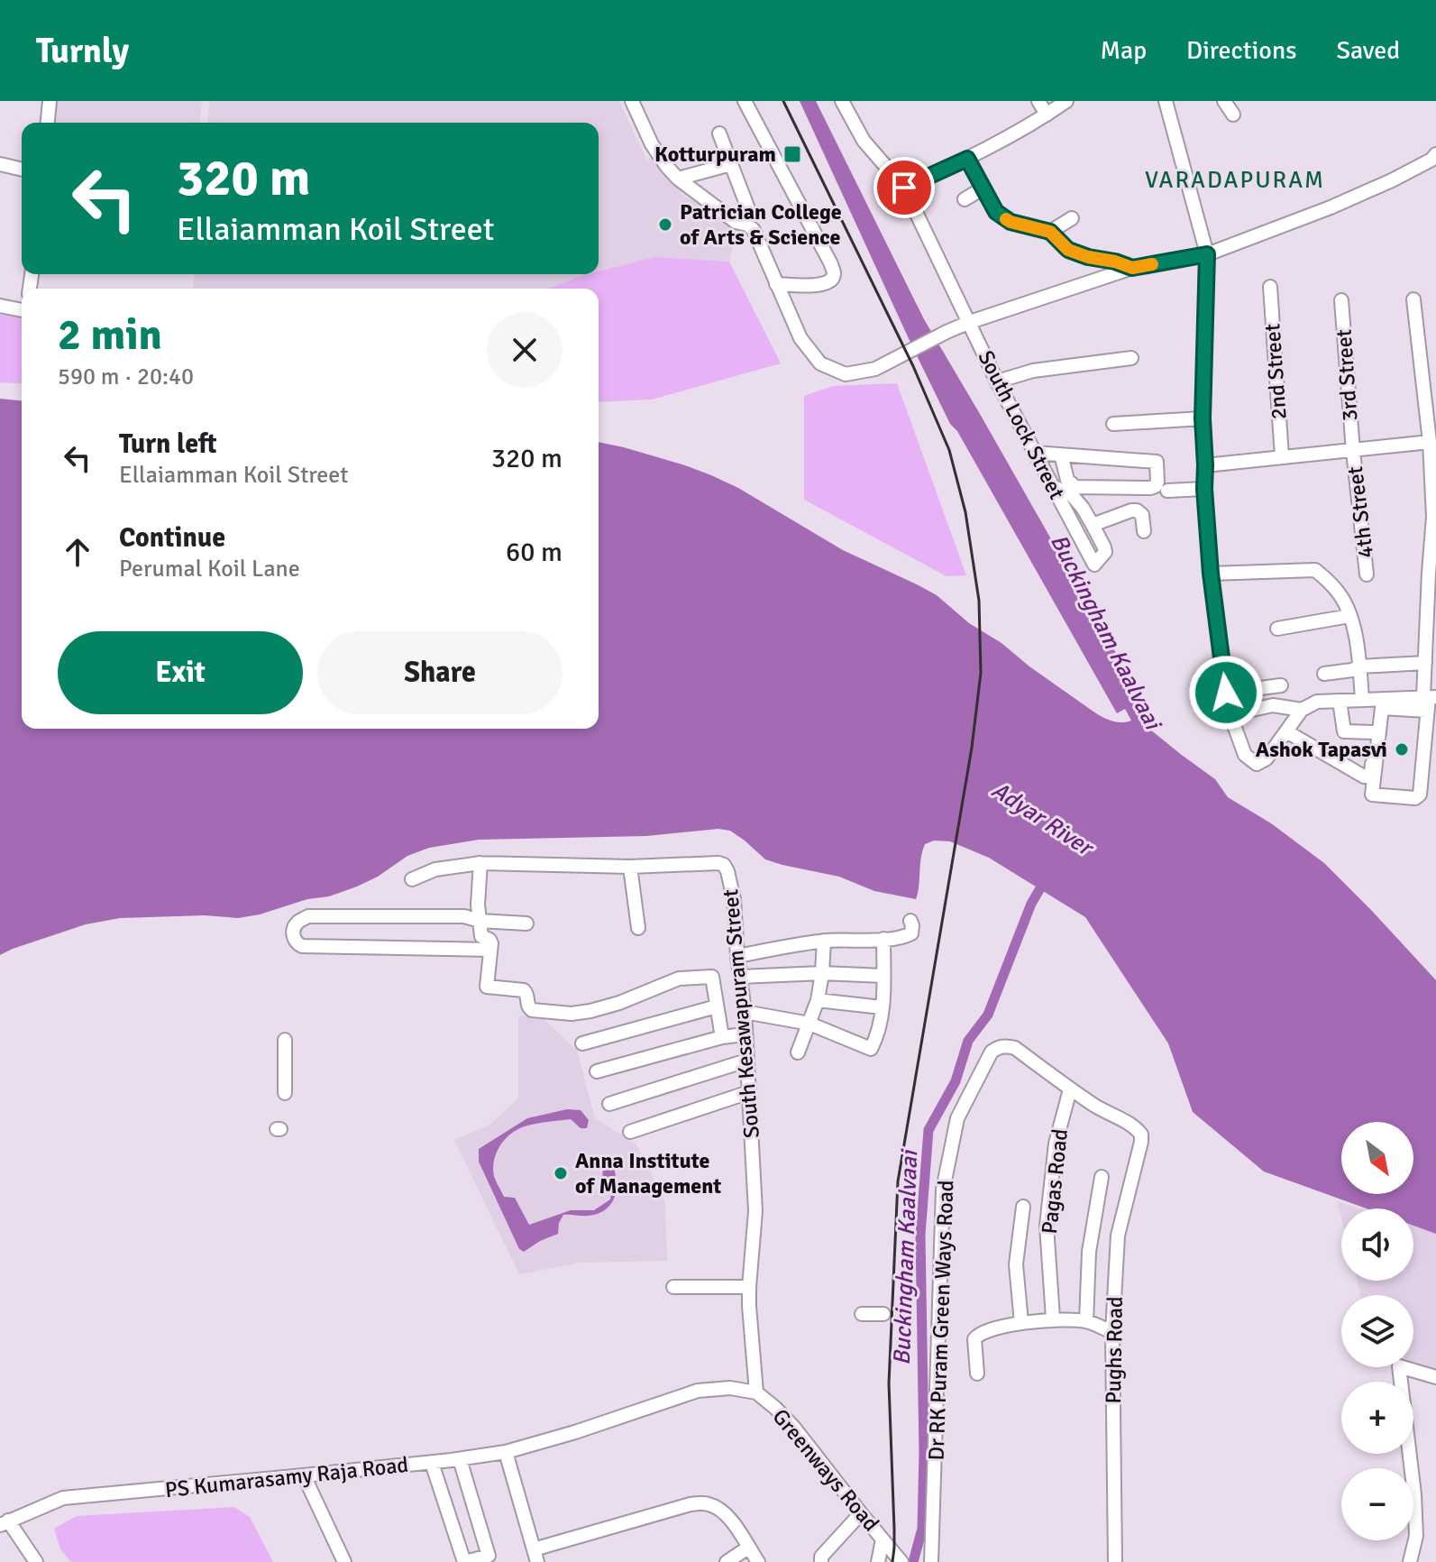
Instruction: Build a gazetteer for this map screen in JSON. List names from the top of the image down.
{
  "streets": {
    "street": [
      "2nd Street",
      "3rd Street",
      "South Lock Street",
      "4th Street",
      "South Kesawapuram Street",
      "Pagas Road",
      "Dr RK Puram Green Ways Road",
      "Pughs Road",
      "Greenways Road",
      "PS Kumarasamy Raja Road"
    ]
  },
  "crossings": [
    ["3rd Street", "4th Street"],
    ["South Kesawapuram Street", "Greenways Road"],
    ["Pagas Road", "Dr RK Puram Green Ways Road"],
    ["Pagas Road", "Pughs Road"],
    ["Dr RK Puram Green Ways Road", "Pughs Road"],
    ["Greenways Road", "PS Kumarasamy Raja Road"]
  ],
  "districts": ["VARADAPURAM"],
  "water": ["Buckingham Kaalvaai", "Adyar River"],
  "places": {
    "transit": ["Kotturpuram"],
    "other": ["Patrician College of Arts & Science", "Ashok Tapasvi", "Anna Institute of Management"]
  },
  "north": "bottom right",
  "page": {
    "header": "Turnly",
    "nav": ["Map", "Directions", "Saved"],
    "turn": ["320 m", "Ellaiamman Koil Street"],
    "heading": ["2 min", "590 m · 20:40"],
    "list": [
      {
        "name": "Turn left",
        "note": "Ellaiamman Koil Street",
        "value": "320 m"
      },
      {
        "name": "Continue",
        "note": "Perumal Koil Lane",
        "value": "60 m"
      }
    ],
    "buttons": ["Exit", "Share"],
    "map_buttons": ["+", "−"]
  }
}
